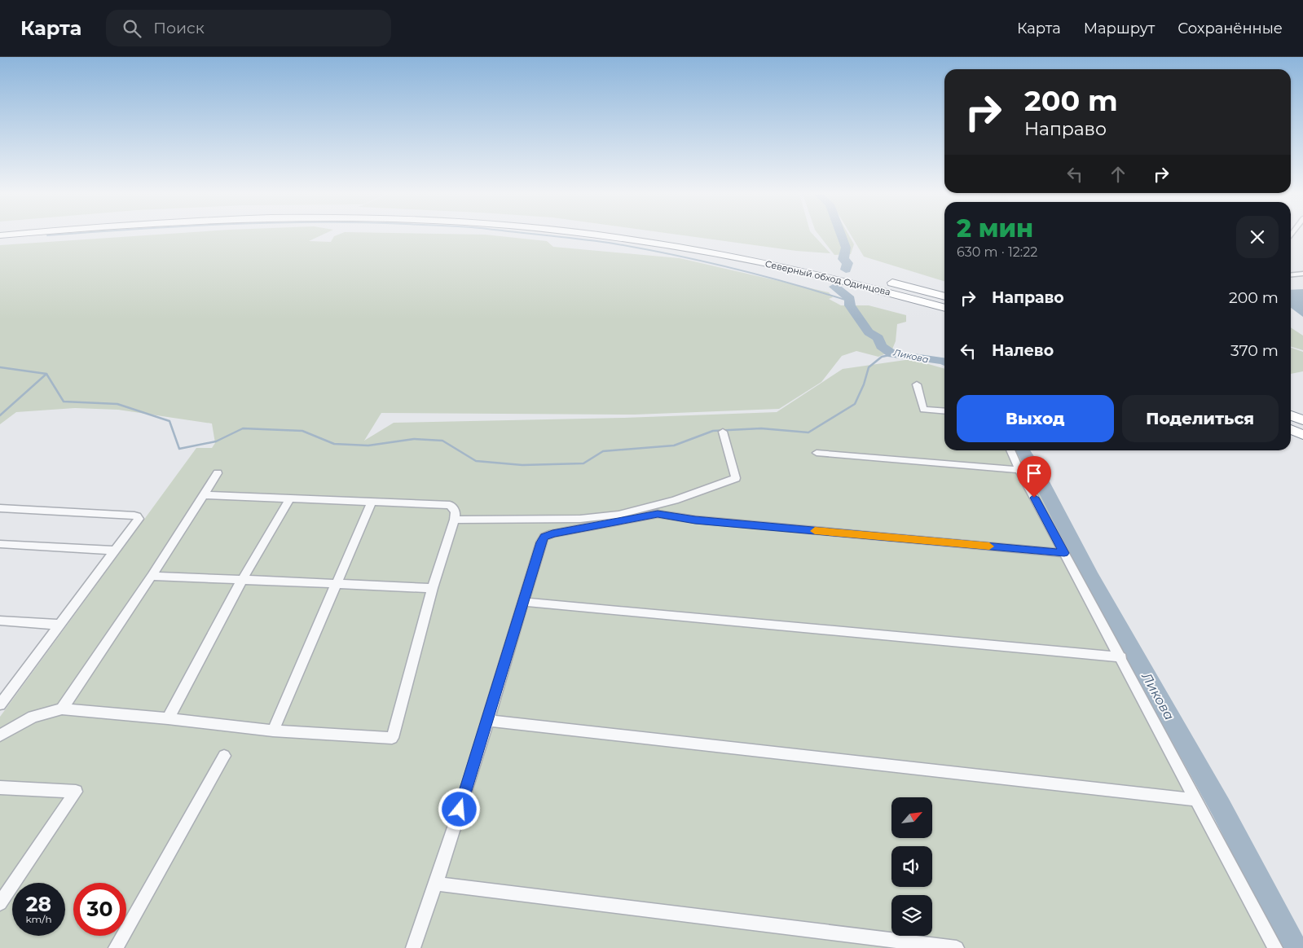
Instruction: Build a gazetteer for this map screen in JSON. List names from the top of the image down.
{
  "streets": {
    "highway": ["Северный обход Одинцова"]
  },
  "water": ["Ликова"],
  "north": "top right",
  "page": {
    "header": "Карта",
    "search": "Поиск",
    "nav": ["Карта", "Маршрут", "Сохранённые"],
    "turn": ["200 m", "Направо"],
    "heading": ["2 мин", "630 m · 12:22"],
    "list": [
      {
        "name": "Направо",
        "value": "200 m"
      },
      {
        "name": "Налево",
        "value": "370 m"
      }
    ],
    "buttons": ["Выход", "Поделиться"],
    "speed": "28 km/h",
    "limit": "30"
  }
}
